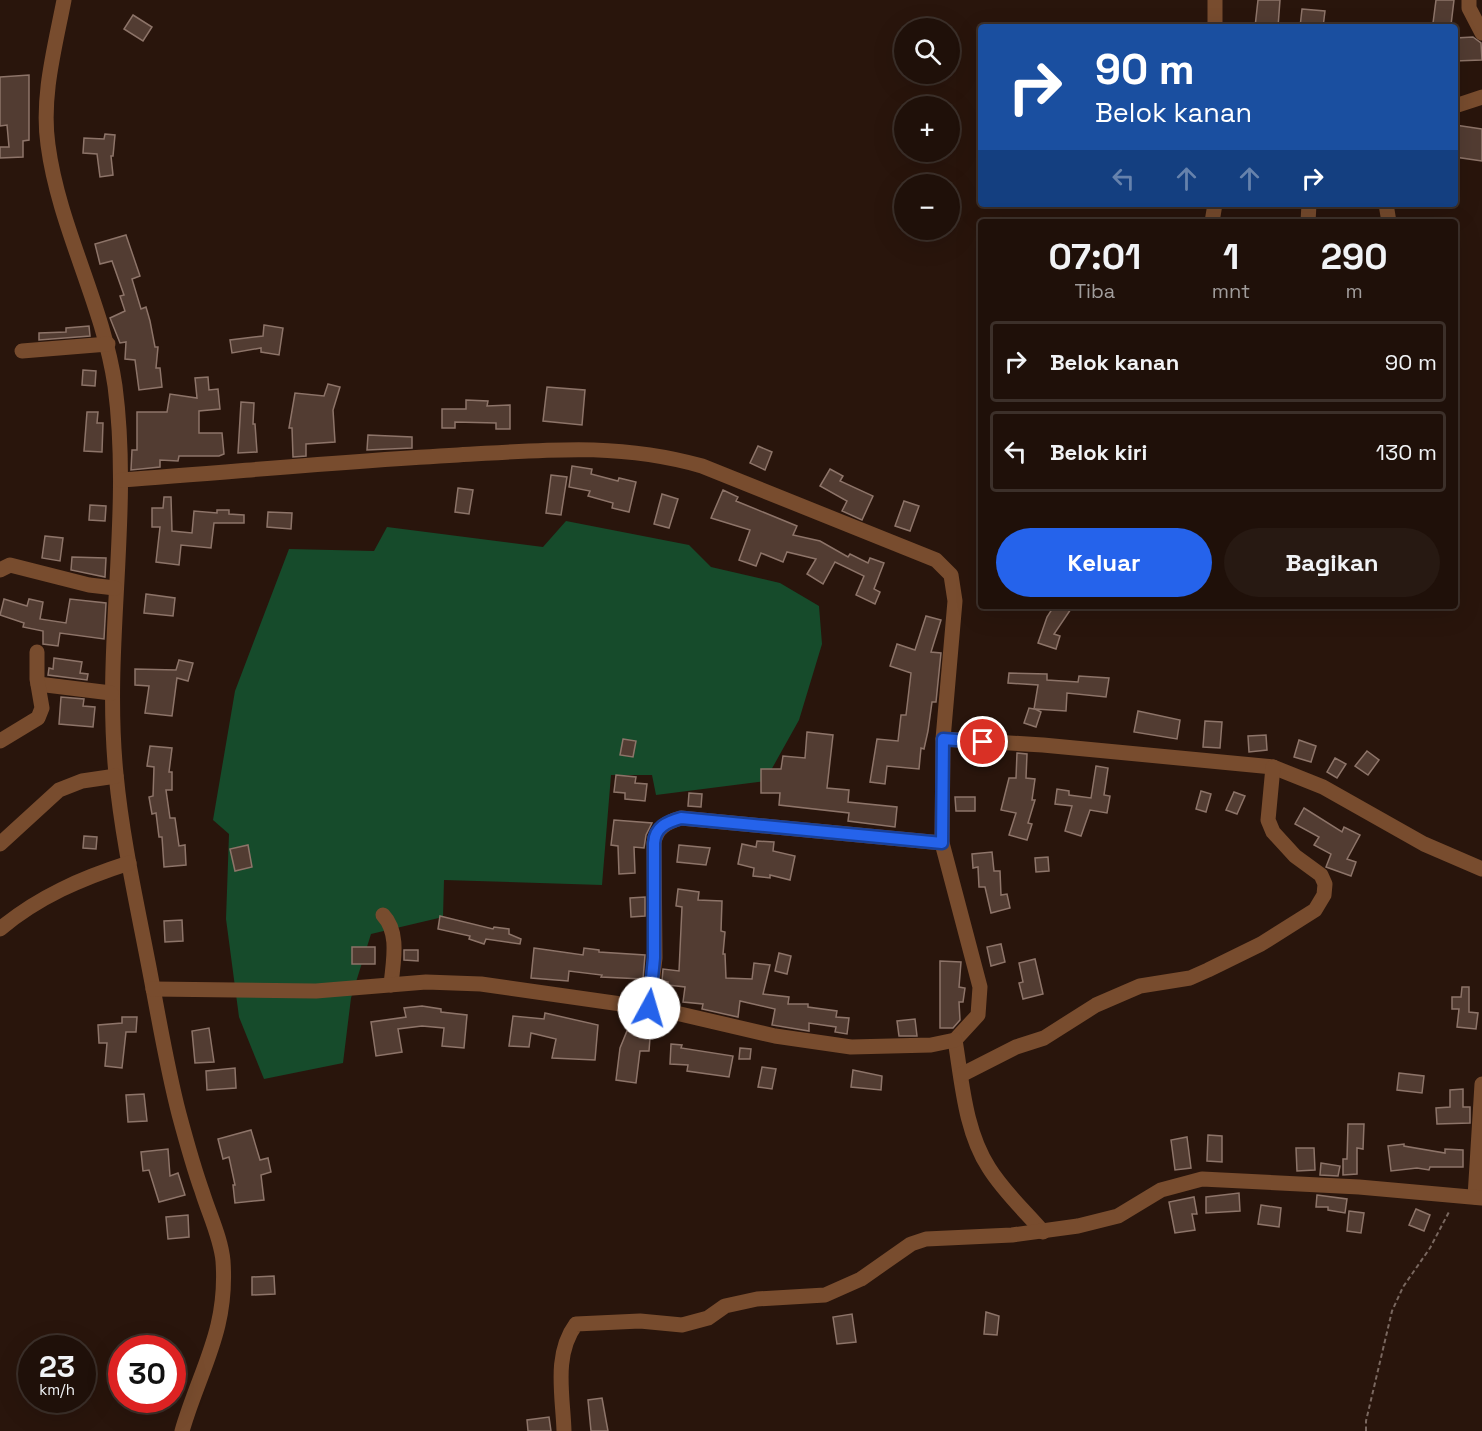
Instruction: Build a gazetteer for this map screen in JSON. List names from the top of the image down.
{
  "page": {
    "map_buttons": ["+", "−"],
    "turn": ["90 m", "Belok kanan"],
    "eta": [
      "07:01",
      "Tiba",
      "1",
      "mnt",
      "290",
      "m"
    ],
    "list": [
      {
        "name": "Belok kanan",
        "value": "90 m"
      },
      {
        "name": "Belok kiri",
        "value": "130 m"
      }
    ],
    "buttons": ["Keluar", "Bagikan"],
    "speed": "23 km/h",
    "limit": "30"
  }
}
